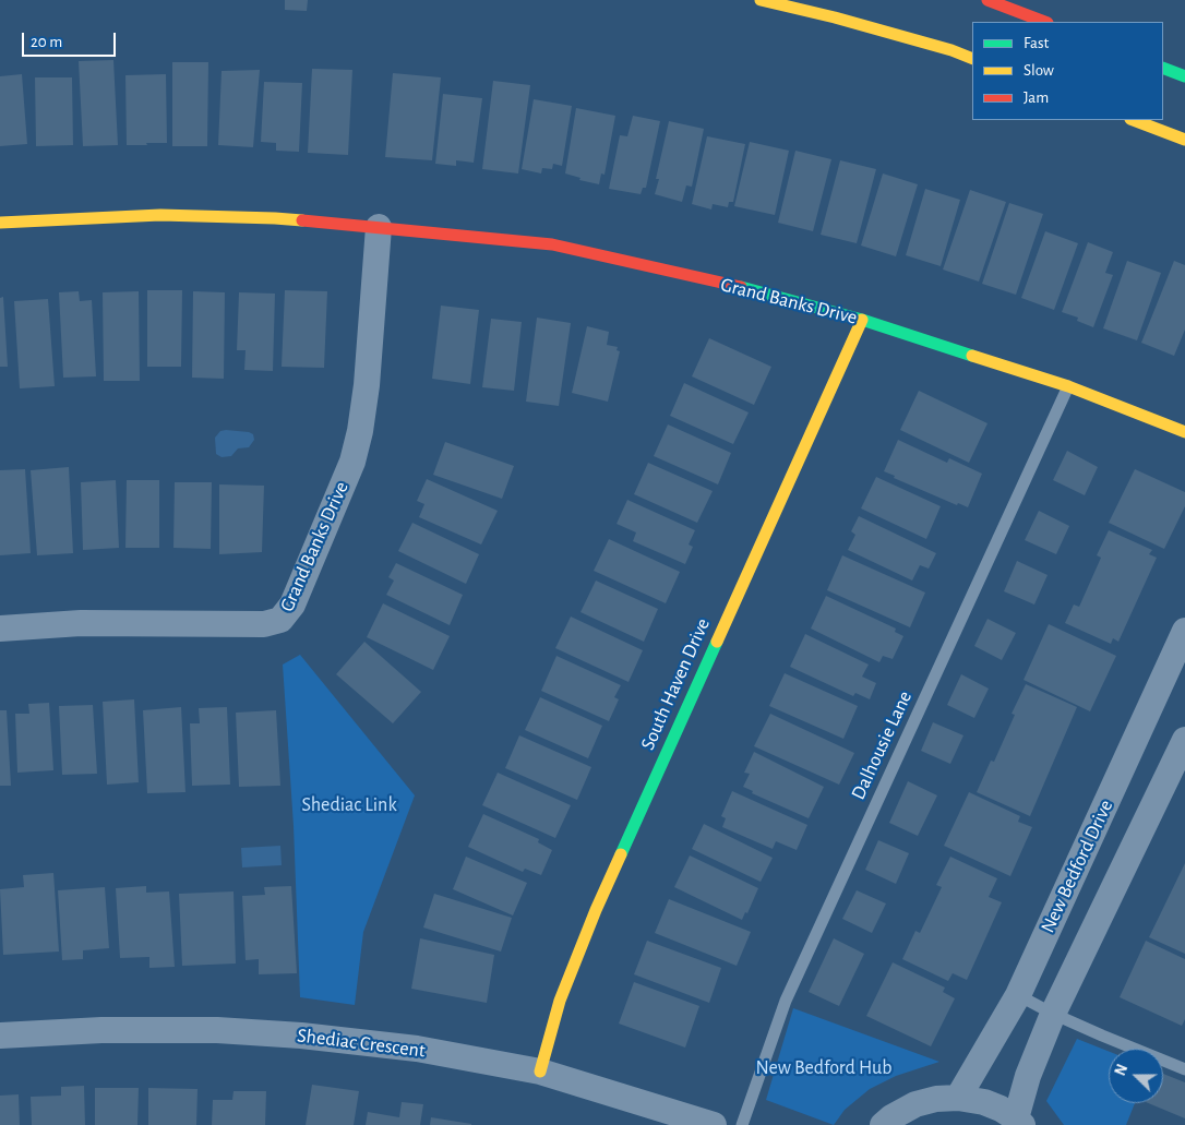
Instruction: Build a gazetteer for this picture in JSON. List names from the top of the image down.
{
  "streets": {
    "street": [
      "Grand Banks Drive",
      "South Haven Drive",
      "New Bedford Drive",
      "Shediac Crescent"
    ],
    "lane": ["Dalhousie Lane"]
  },
  "crossings": [
    ["Grand Banks Drive", "South Haven Drive"],
    ["Grand Banks Drive", "Dalhousie Lane"],
    ["South Haven Drive", "Shediac Crescent"]
  ],
  "parks": ["Shediac Link", "New Bedford Hub"],
  "legend": ["Fast", "Slow", "Jam"],
  "scale_bar": "20 m",
  "north": "left"
}
